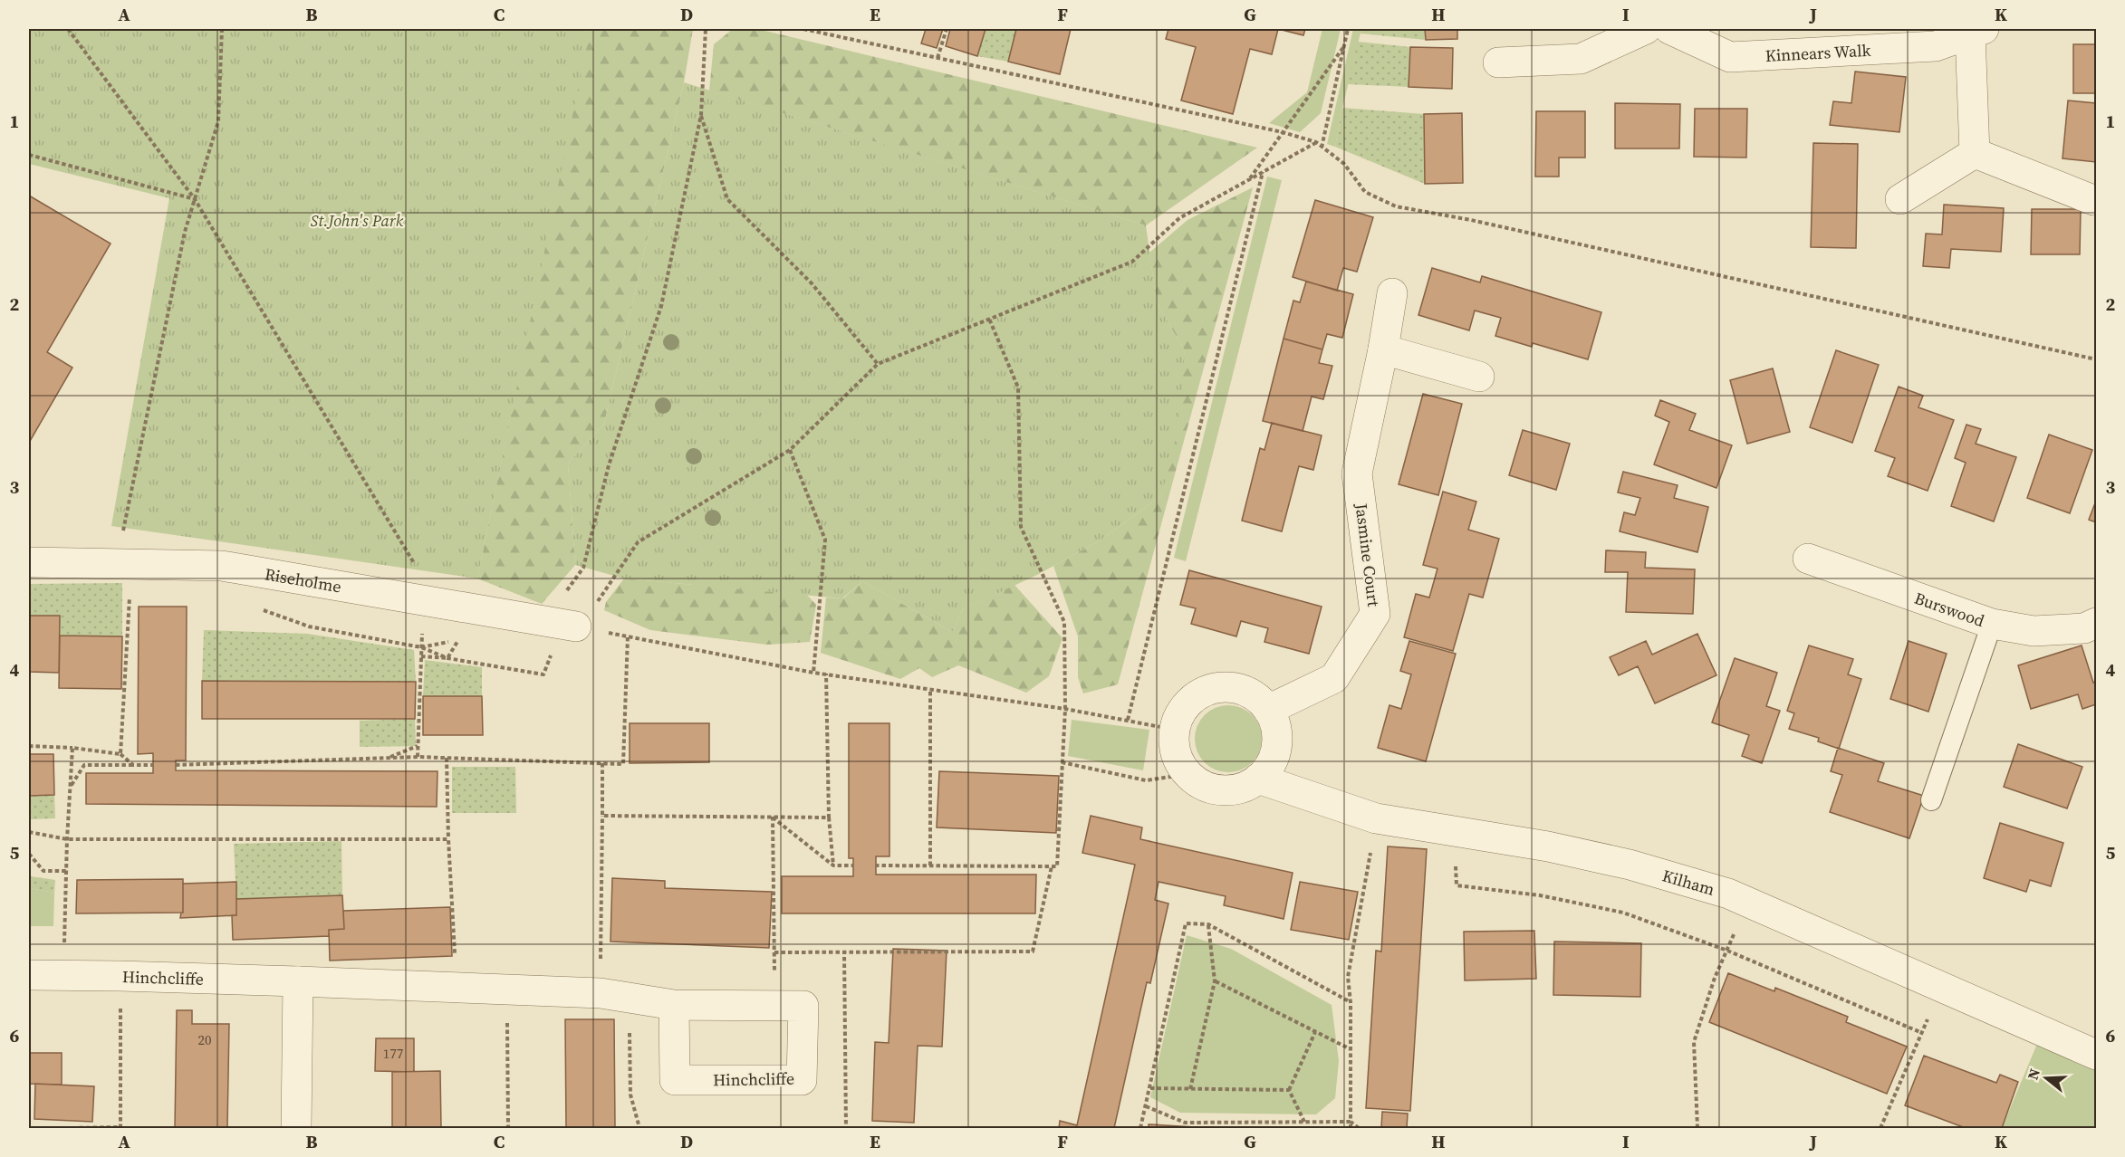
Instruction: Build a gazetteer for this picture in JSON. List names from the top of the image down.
{
  "streets": {
    "street": [
      "Kinnears Walk",
      "Jasmine Court",
      "Riseholme",
      "Burswood",
      "Kilham",
      "Hinchcliffe"
    ]
  },
  "crossings": [
    ["Jasmine Court", "Kilham"]
  ],
  "parks": ["St.John's Park"],
  "house_numbers": ["20", "177"],
  "north": "left",
  "grid": {
    "columns": [
      "A",
      "B",
      "C",
      "D",
      "E",
      "F",
      "G",
      "H",
      "I",
      "J",
      "K"
    ],
    "rows": [
      "1",
      "2",
      "3",
      "4",
      "5",
      "6"
    ]
  }
}
